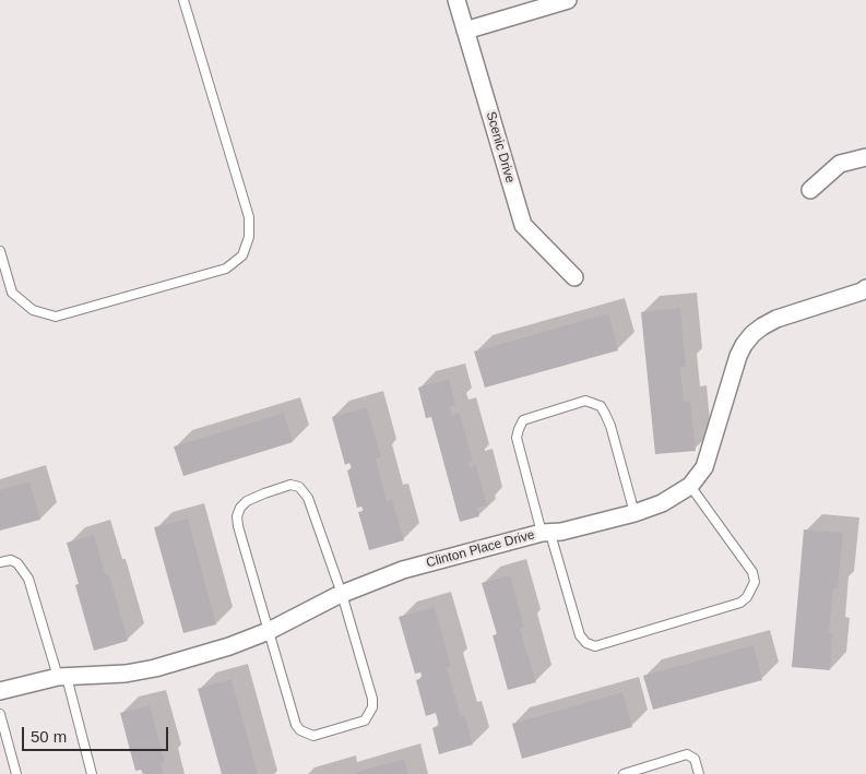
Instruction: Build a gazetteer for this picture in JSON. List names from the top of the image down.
{
  "streets": {
    "street": ["Scenic Drive", "Clinton Place Drive"]
  },
  "scale_bar": "50 m"
}
